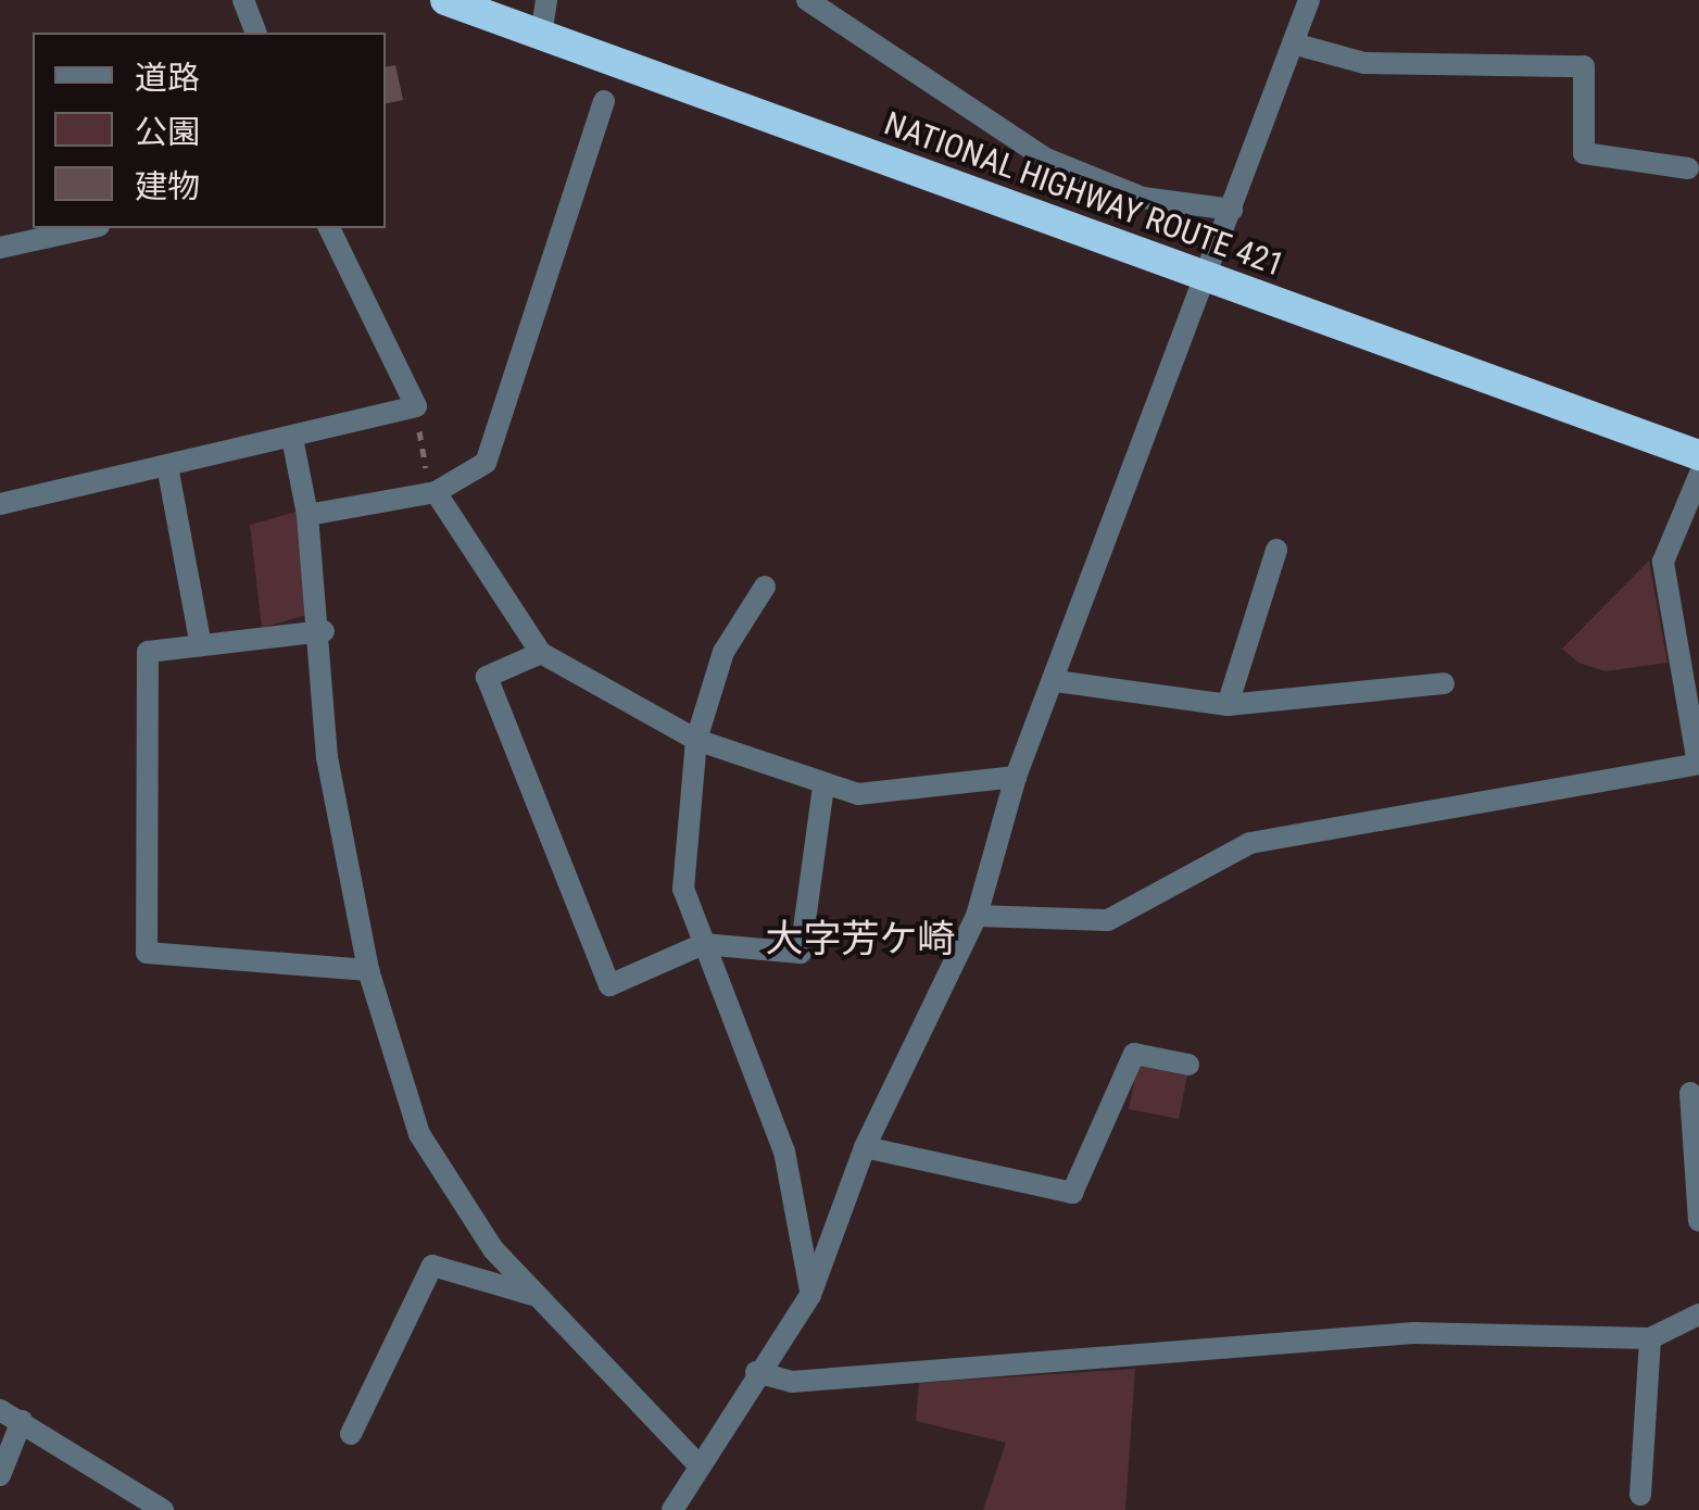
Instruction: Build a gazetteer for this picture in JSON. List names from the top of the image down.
{
  "streets": {
    "highway": ["NATIONAL HIGHWAY ROUTE 421"]
  },
  "districts": ["大字芳ケ崎"],
  "legend": ["道路", "公園", "建物"]
}
